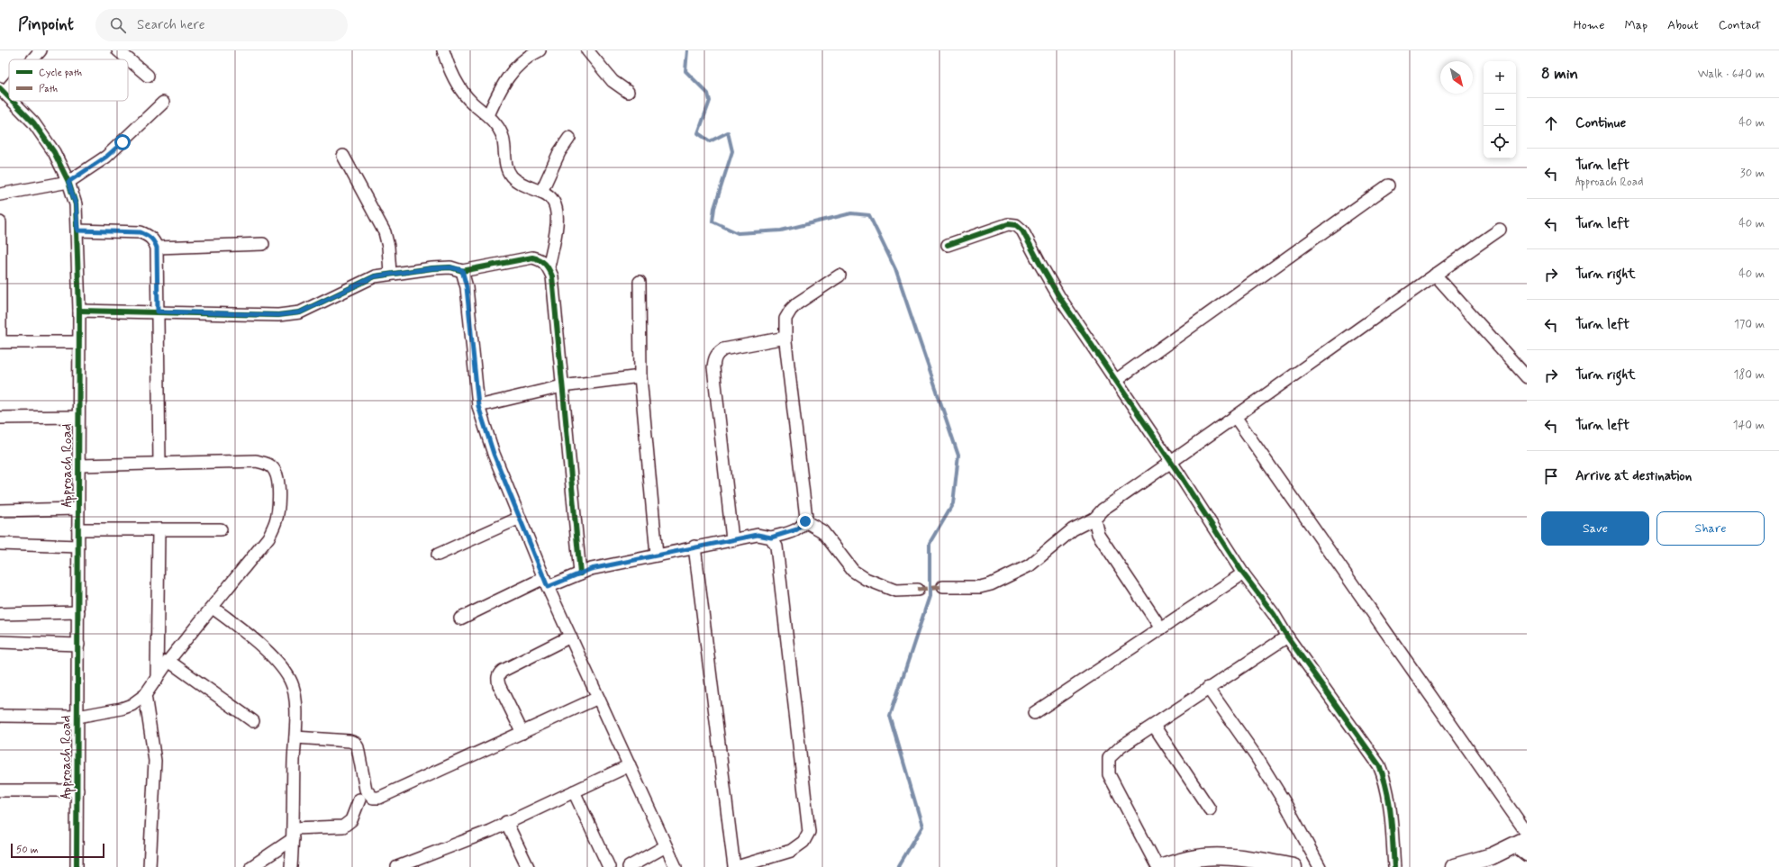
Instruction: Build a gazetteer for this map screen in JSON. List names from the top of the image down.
{
  "streets": {
    "street": ["Approach Road"]
  },
  "legend": ["Cycle path", "Path"],
  "scale_bar": "50 m",
  "north": "bottom right",
  "page": {
    "header": "Pinpoint",
    "search": "Search here",
    "nav": [
      "Home",
      "Map",
      "About",
      "Contact"
    ],
    "heading": ["8 min", "Walk · 640 m"],
    "map_buttons": ["+", "−"],
    "list": [
      ["Continue", "40 m"],
      ["Turn left", "Approach Road", "30 m"],
      ["Turn left", "40 m"],
      ["Turn right", "40 m"],
      ["Turn left", "170 m"],
      ["Turn right", "180 m"],
      ["Turn left", "140 m"],
      "Arrive at destination"
    ],
    "buttons": ["Save", "Share"],
    "scale": "50 m"
  }
}
